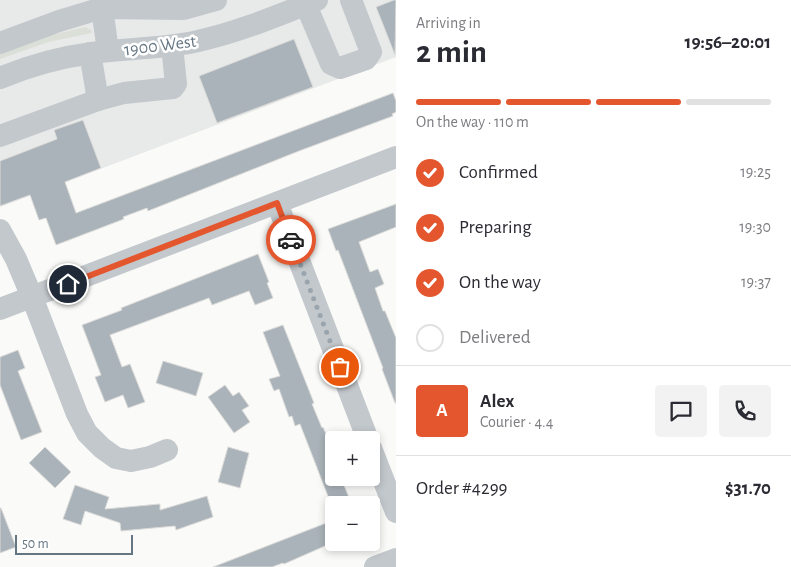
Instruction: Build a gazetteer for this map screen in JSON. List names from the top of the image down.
{
  "streets": {
    "street": ["1900 West"]
  },
  "scale_bar": "50 m",
  "page": {
    "heading": ["2 min", "Arriving in", "19:56–20:01"],
    "panel": [
      "Alex",
      "Courier · 4.4",
      "Order #4299",
      "$31.70"
    ],
    "bar": "On the way · 110 m",
    "list": [
      ["Confirmed", "19:25"],
      ["Preparing", "19:30"],
      ["On the way", "19:37"],
      "Delivered"
    ],
    "round": "A",
    "map_buttons": ["+", "−"],
    "scale": "50 m"
  }
}
